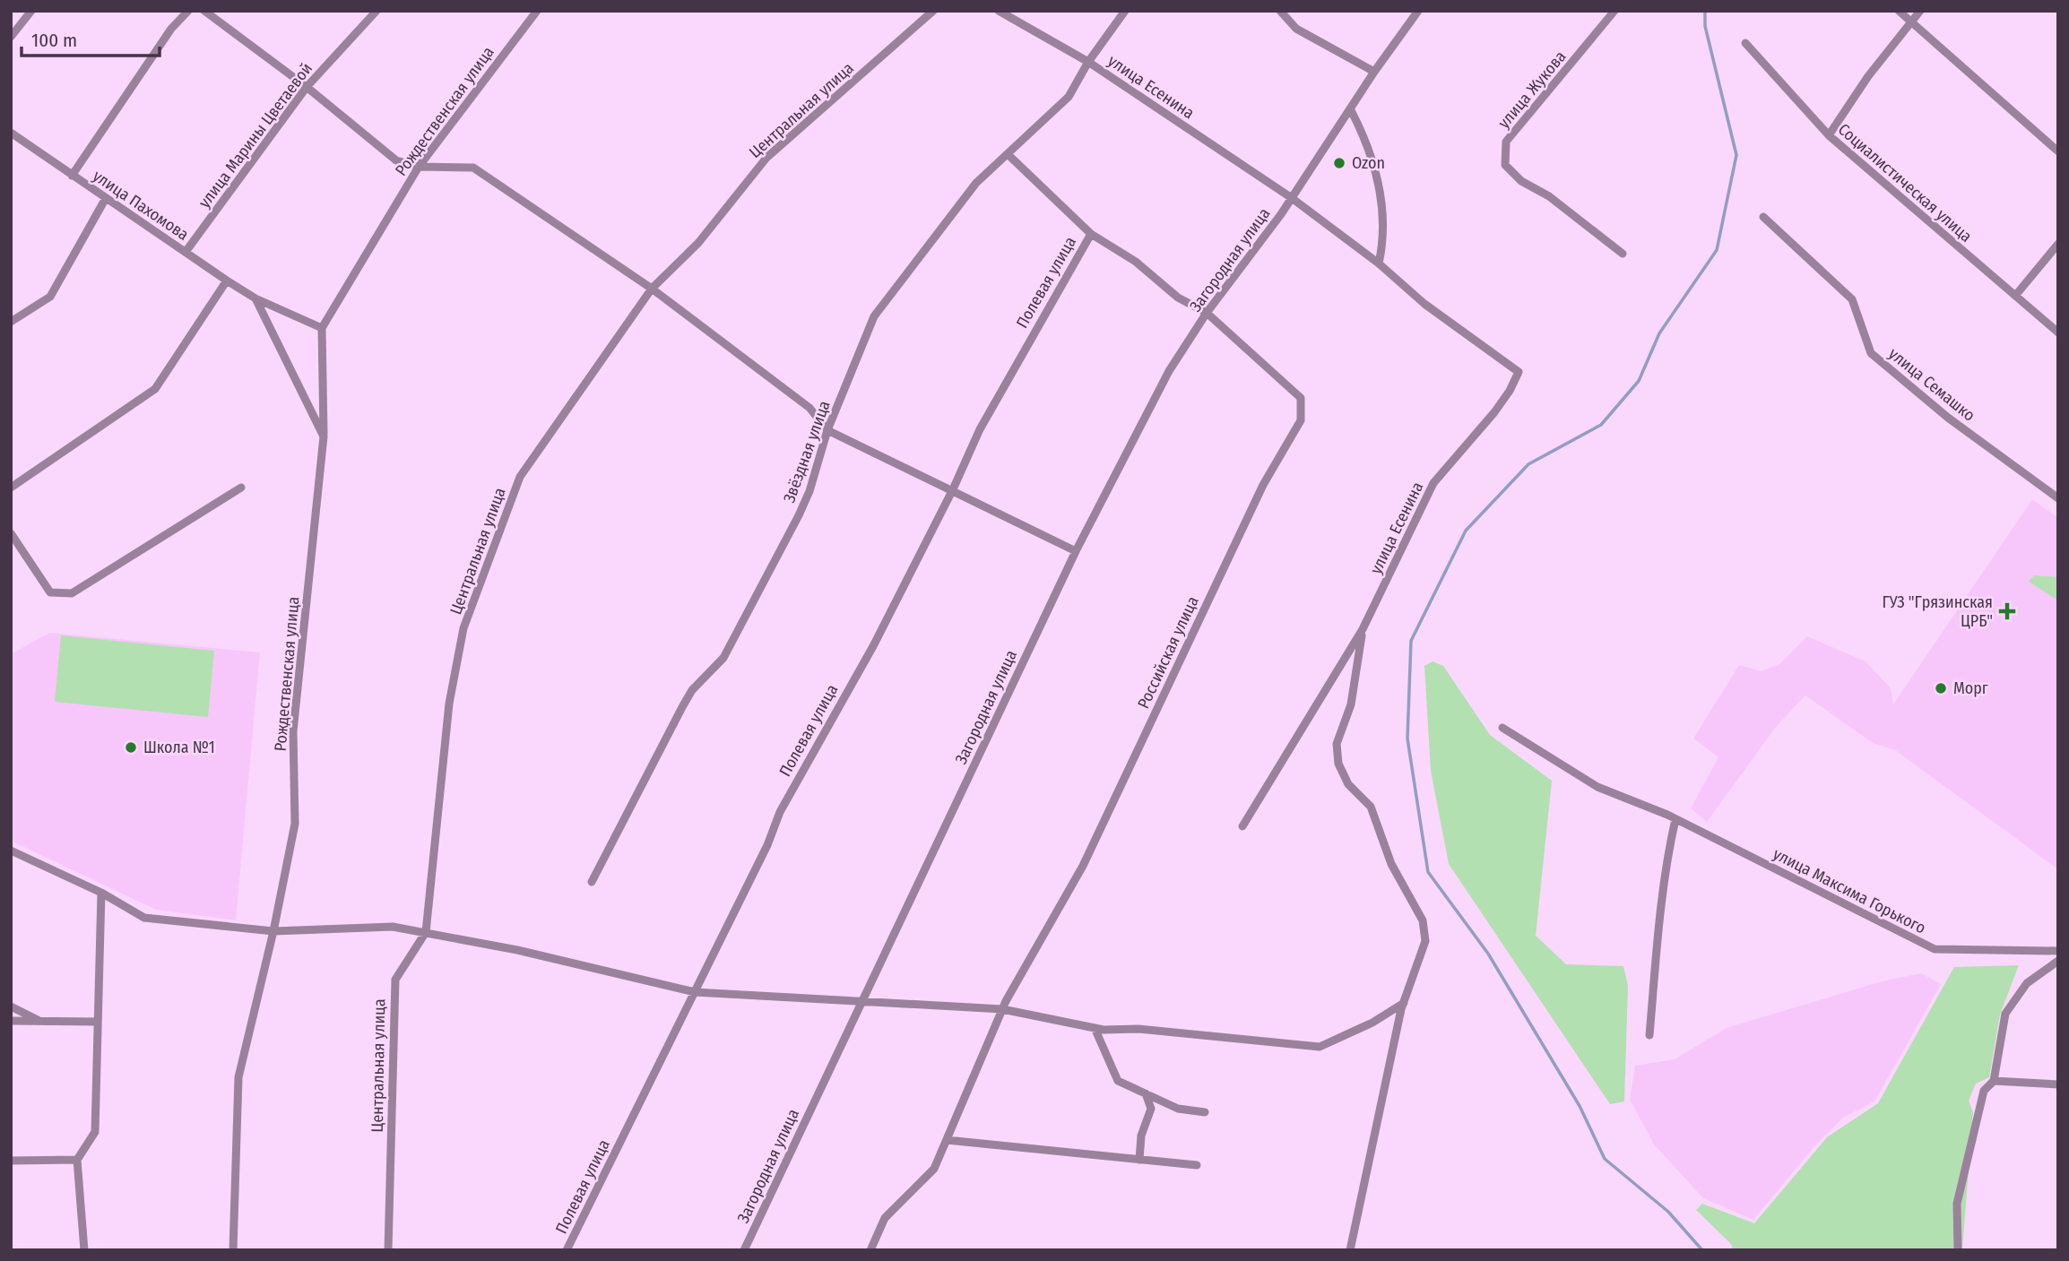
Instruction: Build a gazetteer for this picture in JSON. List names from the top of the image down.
{
  "streets": {
    "street": [
      "улица Есенина",
      "улица Жукова",
      "Центральная улица",
      "Рождественская улица",
      "улица Марины Цветаевой",
      "Социалистическая улица",
      "улица Пахомова",
      "Загородная улица",
      "Полевая улица",
      "улица Семашко",
      "Звёздная улица",
      "Российская улица",
      "улица Максима Горького"
    ]
  },
  "crossings": [
    ["улица Есенина", "Загородная улица"],
    ["улица Есенина", "Звёздная улица"],
    ["Рождественская улица", "улица Пахомова"],
    ["улица Марины Цветаевой", "улица Пахомова"],
    ["Загородная улица", "Российская улица"],
    ["Полевая улица", "Российская улица"],
    ["Звёздная улица", "Российская улица"]
  ],
  "places": {
    "other": ["Ozon", "Морг", "Школа №1"],
    "health": ["ГУЗ \"Грязинская ЦРБ\""]
  },
  "scale_bar": "100 m"
}
